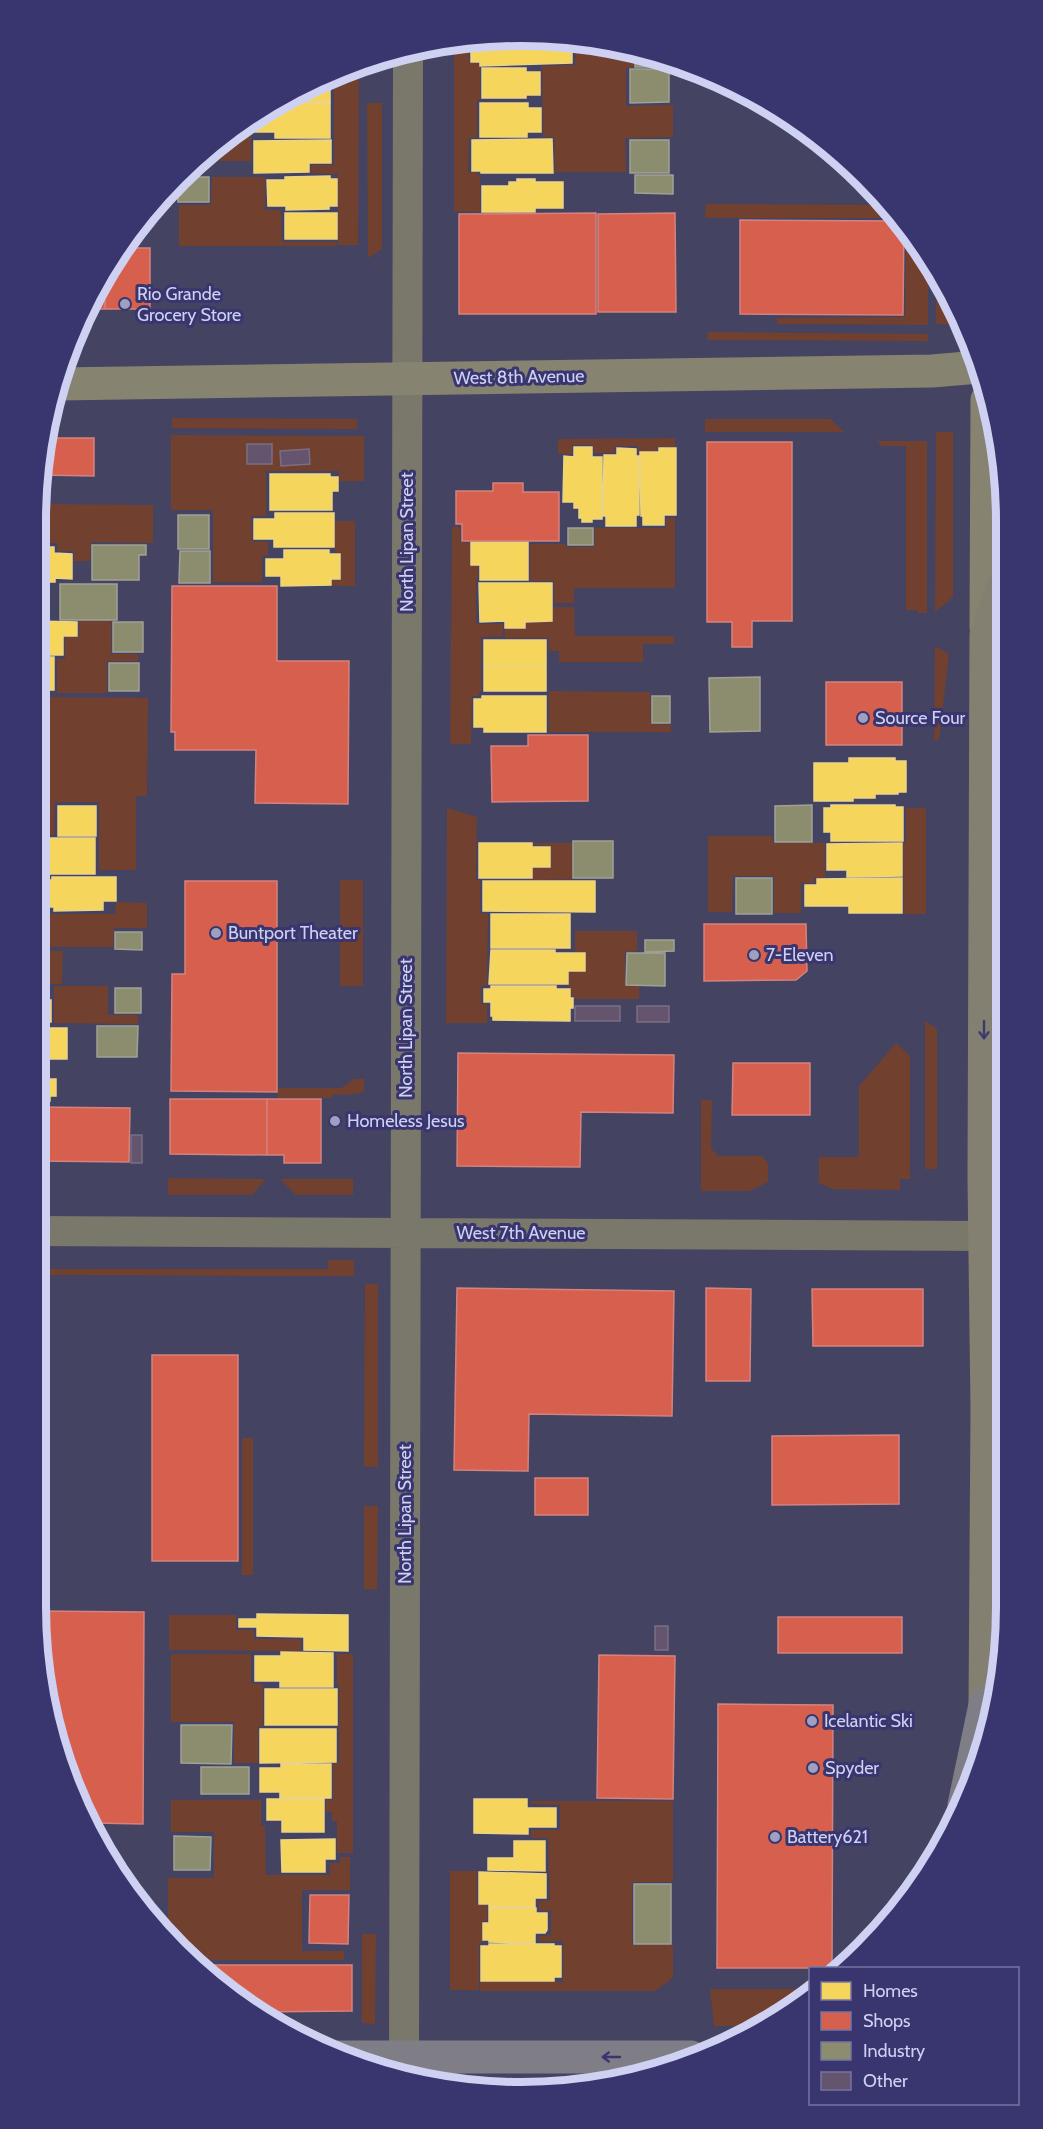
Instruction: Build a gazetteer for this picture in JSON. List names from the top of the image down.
{
  "streets": {
    "main road": ["West 8th Avenue"],
    "street": ["North Lipan Street", "West 7th Avenue"]
  },
  "crossings": [
    ["West 8th Avenue", "North Lipan Street"],
    ["North Lipan Street", "West 7th Avenue"]
  ],
  "places": [
    "Rio Grande Grocery Store",
    "Source Four",
    "Buntport Theater",
    "7-Eleven",
    "Homeless Jesus",
    "Icelantic Ski",
    "Spyder",
    "Battery621"
  ],
  "legend": [
    "Homes",
    "Shops",
    "Industry",
    "Other"
  ]
}
